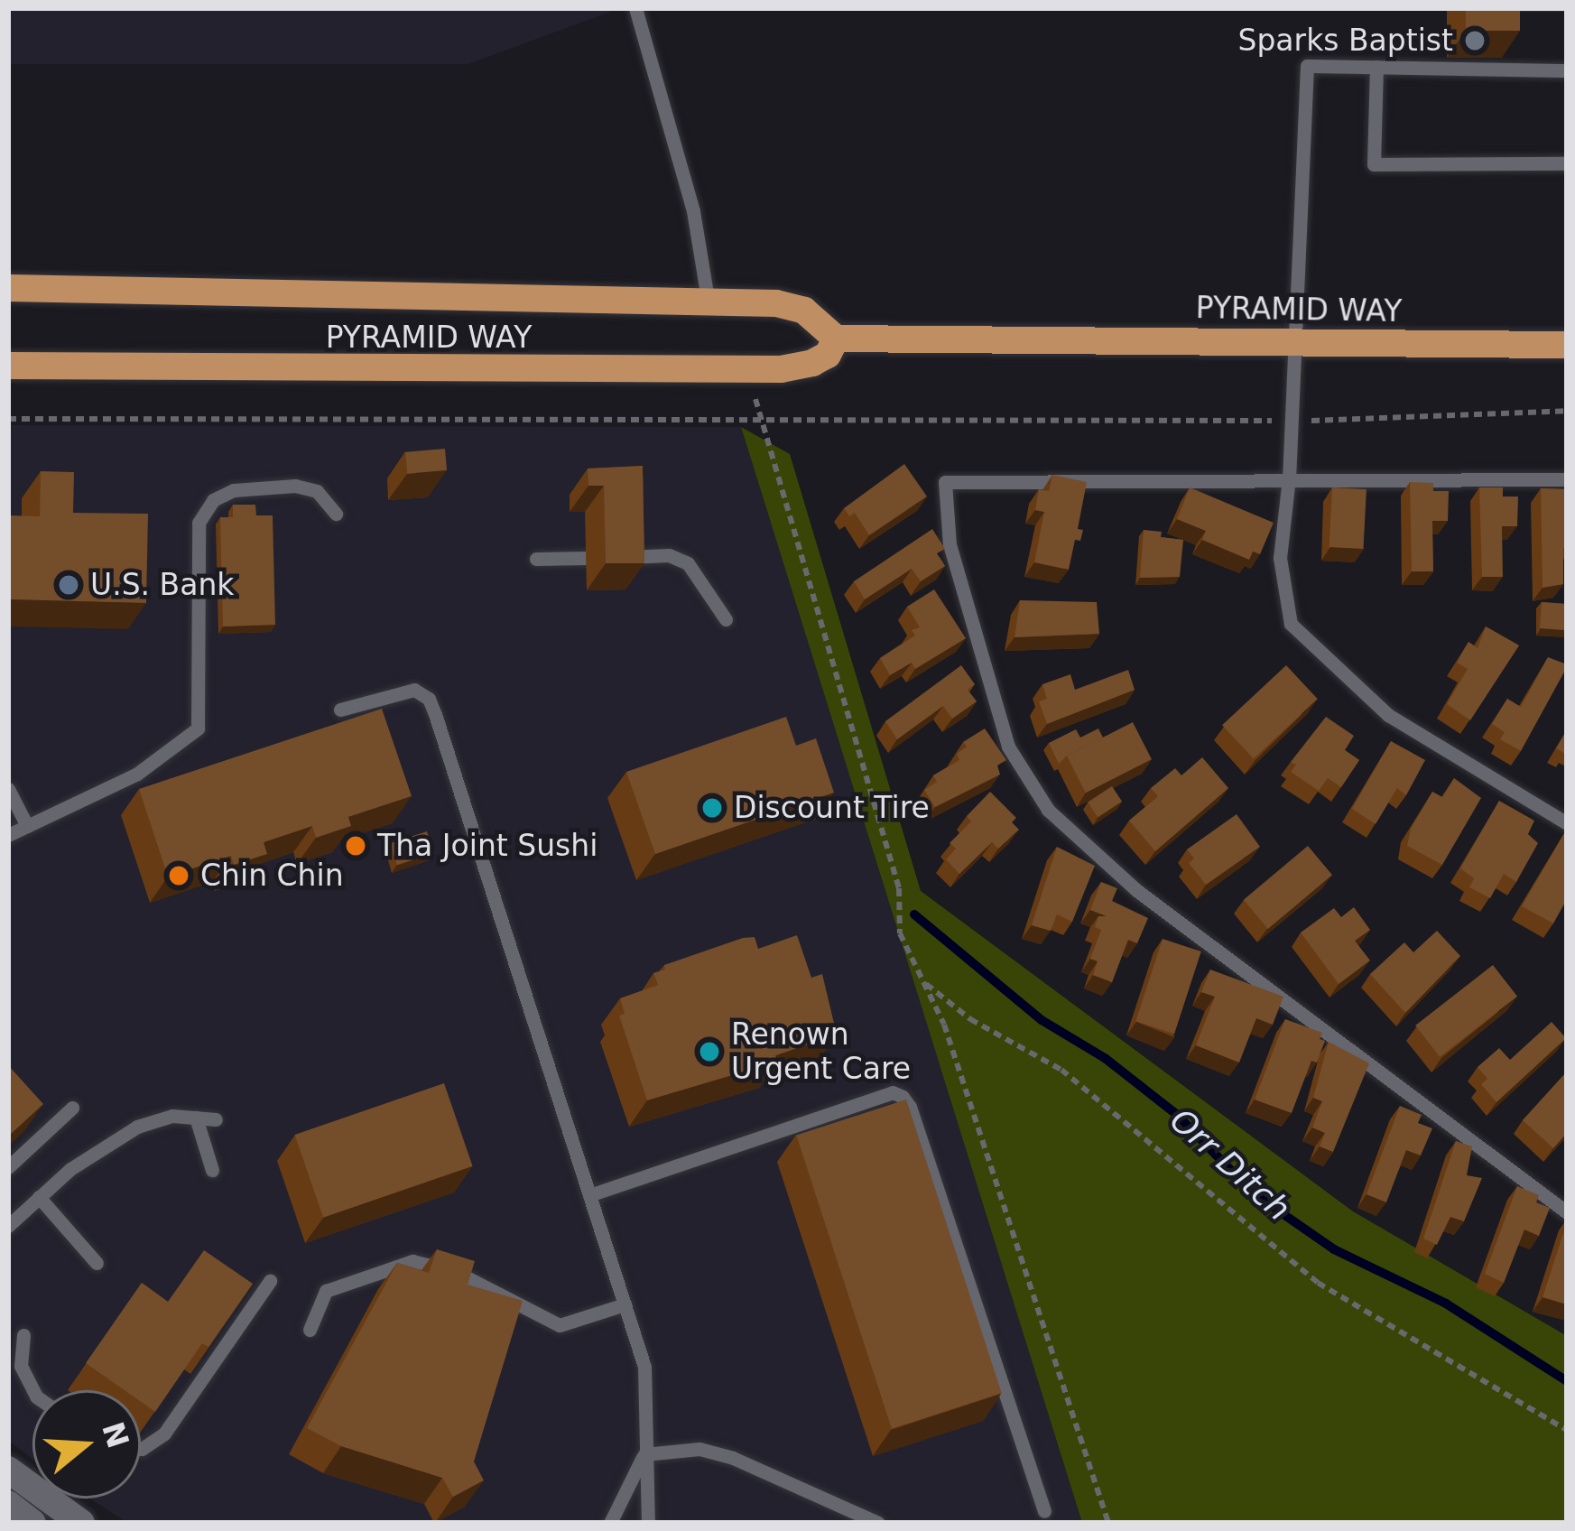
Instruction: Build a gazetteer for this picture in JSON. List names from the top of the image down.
{
  "streets": {
    "main road": ["PYRAMID WAY"]
  },
  "water": ["Orr Ditch"],
  "places": [
    "Sparks Baptist",
    "U.S. Bank",
    "Discount Tire",
    "Tha Joint Sushi",
    "Chin Chin",
    "Renown Urgent Care"
  ],
  "north": "right"
}
